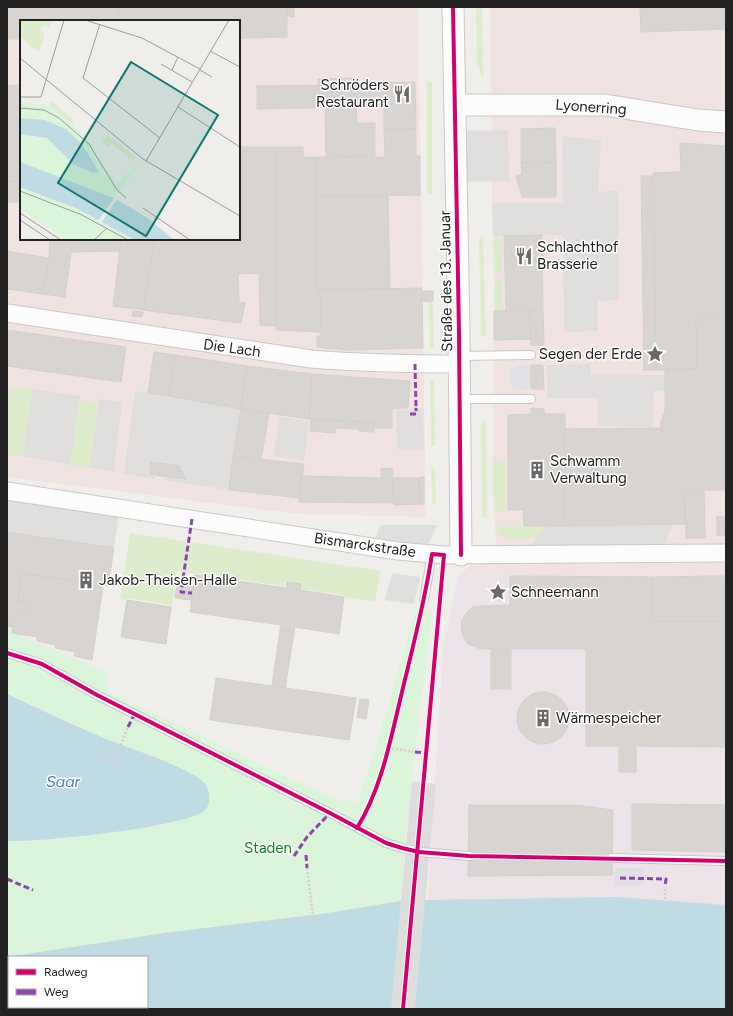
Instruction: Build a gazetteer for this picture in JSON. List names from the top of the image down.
{
  "streets": {
    "street": [
      "Lyonerring",
      "Straße des 13. Januar",
      "Die Lach",
      "Bismarckstraße"
    ]
  },
  "crossings": [
    ["Lyonerring", "Straße des 13. Januar"],
    ["Straße des 13. Januar", "Die Lach"],
    ["Straße des 13. Januar", "Bismarckstraße"]
  ],
  "water": ["Saar"],
  "parks": ["Staden"],
  "places": {
    "restaurant": ["Schröders Restaurant", "Schlachthof Brasserie"],
    "place": ["Segen der Erde", "Schneemann"],
    "building": ["Schwamm Verwaltung", "Jakob-Theisen-Halle", "Wärmespeicher"]
  },
  "legend": ["Radweg", "Weg"]
}
